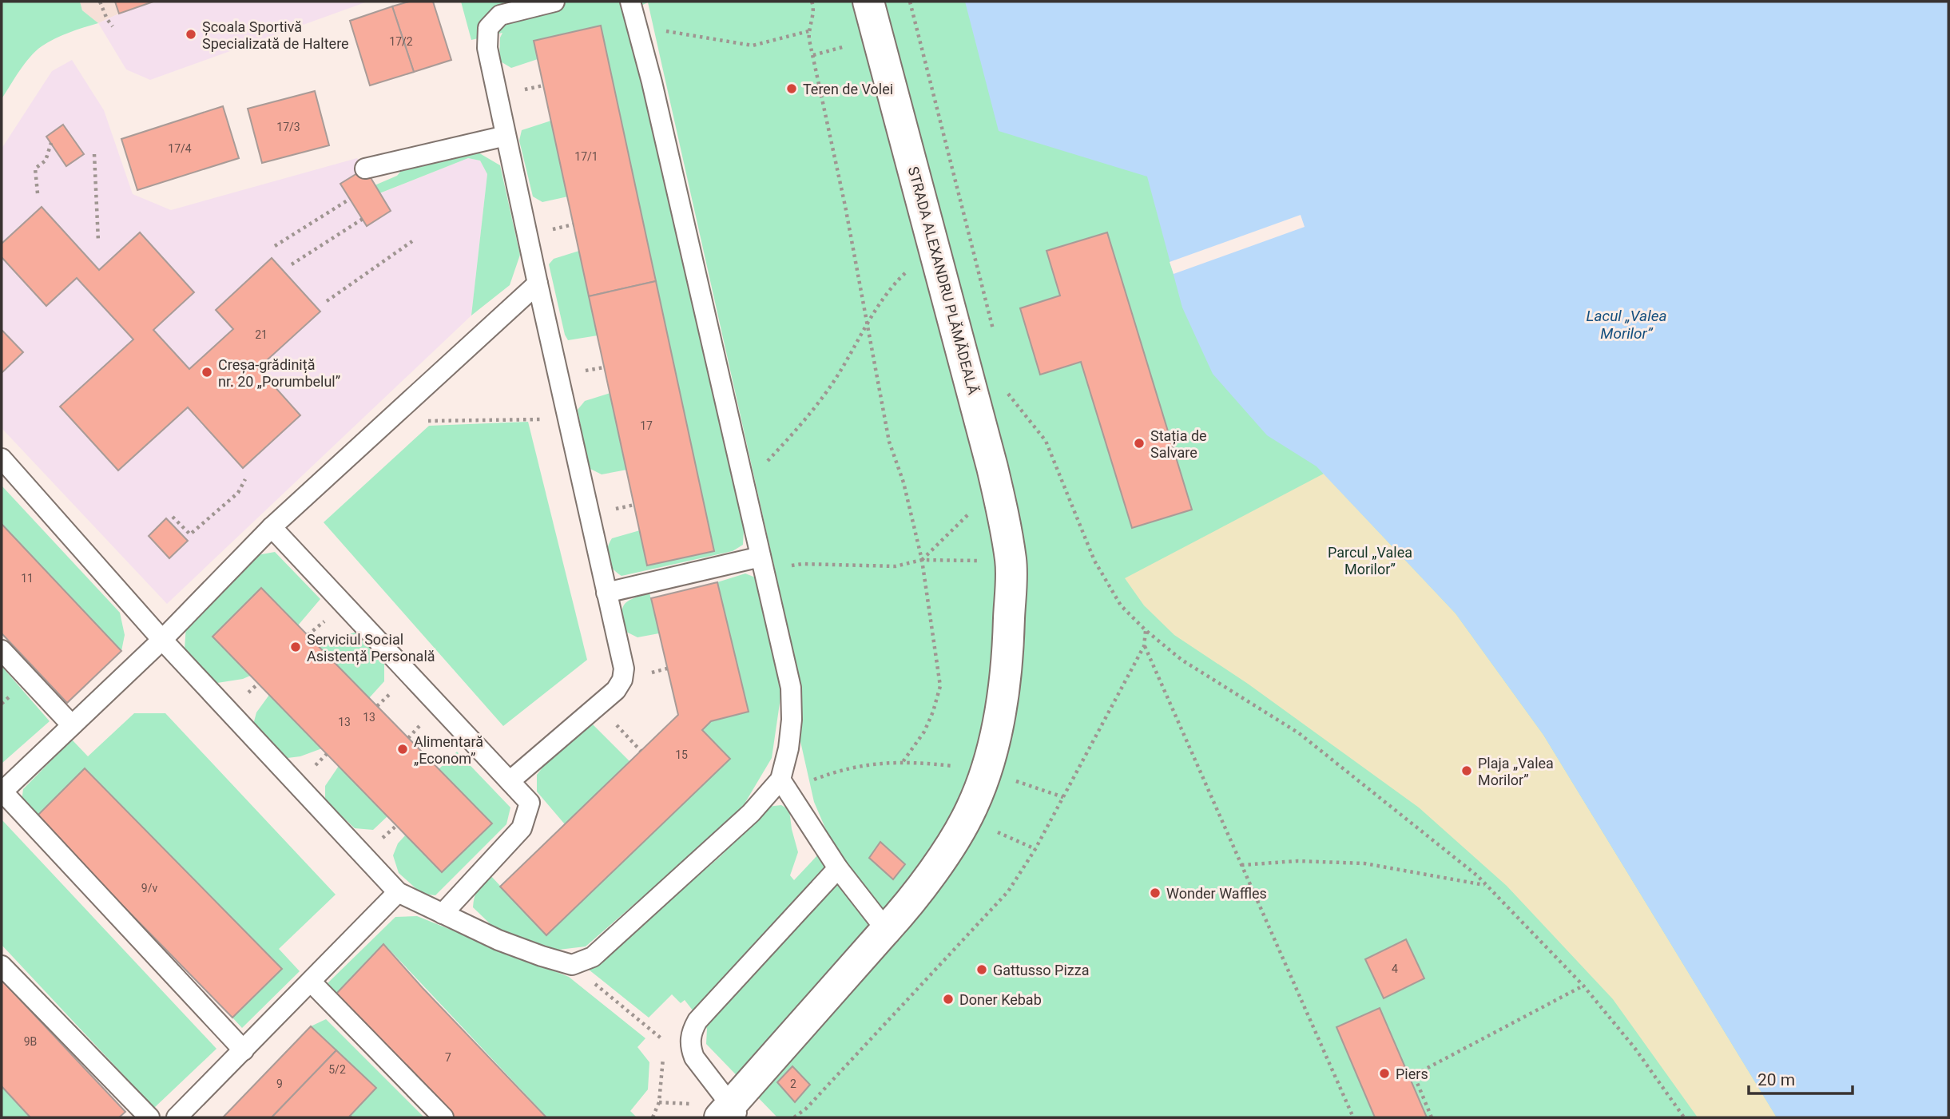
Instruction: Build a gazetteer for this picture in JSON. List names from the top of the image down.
{
  "streets": {
    "street": ["STRADA ALEXANDRU PLĂMĂDEALĂ"]
  },
  "water": ["Lacul „Valea Morilor”"],
  "parks": ["Parcul „Valea Morilor”"],
  "places": [
    "Școala Sportivă Specializată de Haltere",
    "Teren de Volei",
    "Creșa-grădiniță nr. 20 „Porumbelul”",
    "Stația de Salvare",
    "Serviciul Social Asistență Personală",
    "Alimentară „Econom”",
    "Plaja „Valea Morilor”",
    "Wonder Waffles",
    "Gattusso Pizza",
    "Doner Kebab",
    "Piers"
  ],
  "house_numbers": [
    "17/2",
    "17/3",
    "17/4",
    "17/1",
    "21",
    "17",
    "11",
    "13",
    "13",
    "15",
    "9/v",
    "4",
    "9B",
    "7",
    "5/2",
    "9",
    "2"
  ],
  "scale_bar": "20 m"
}
